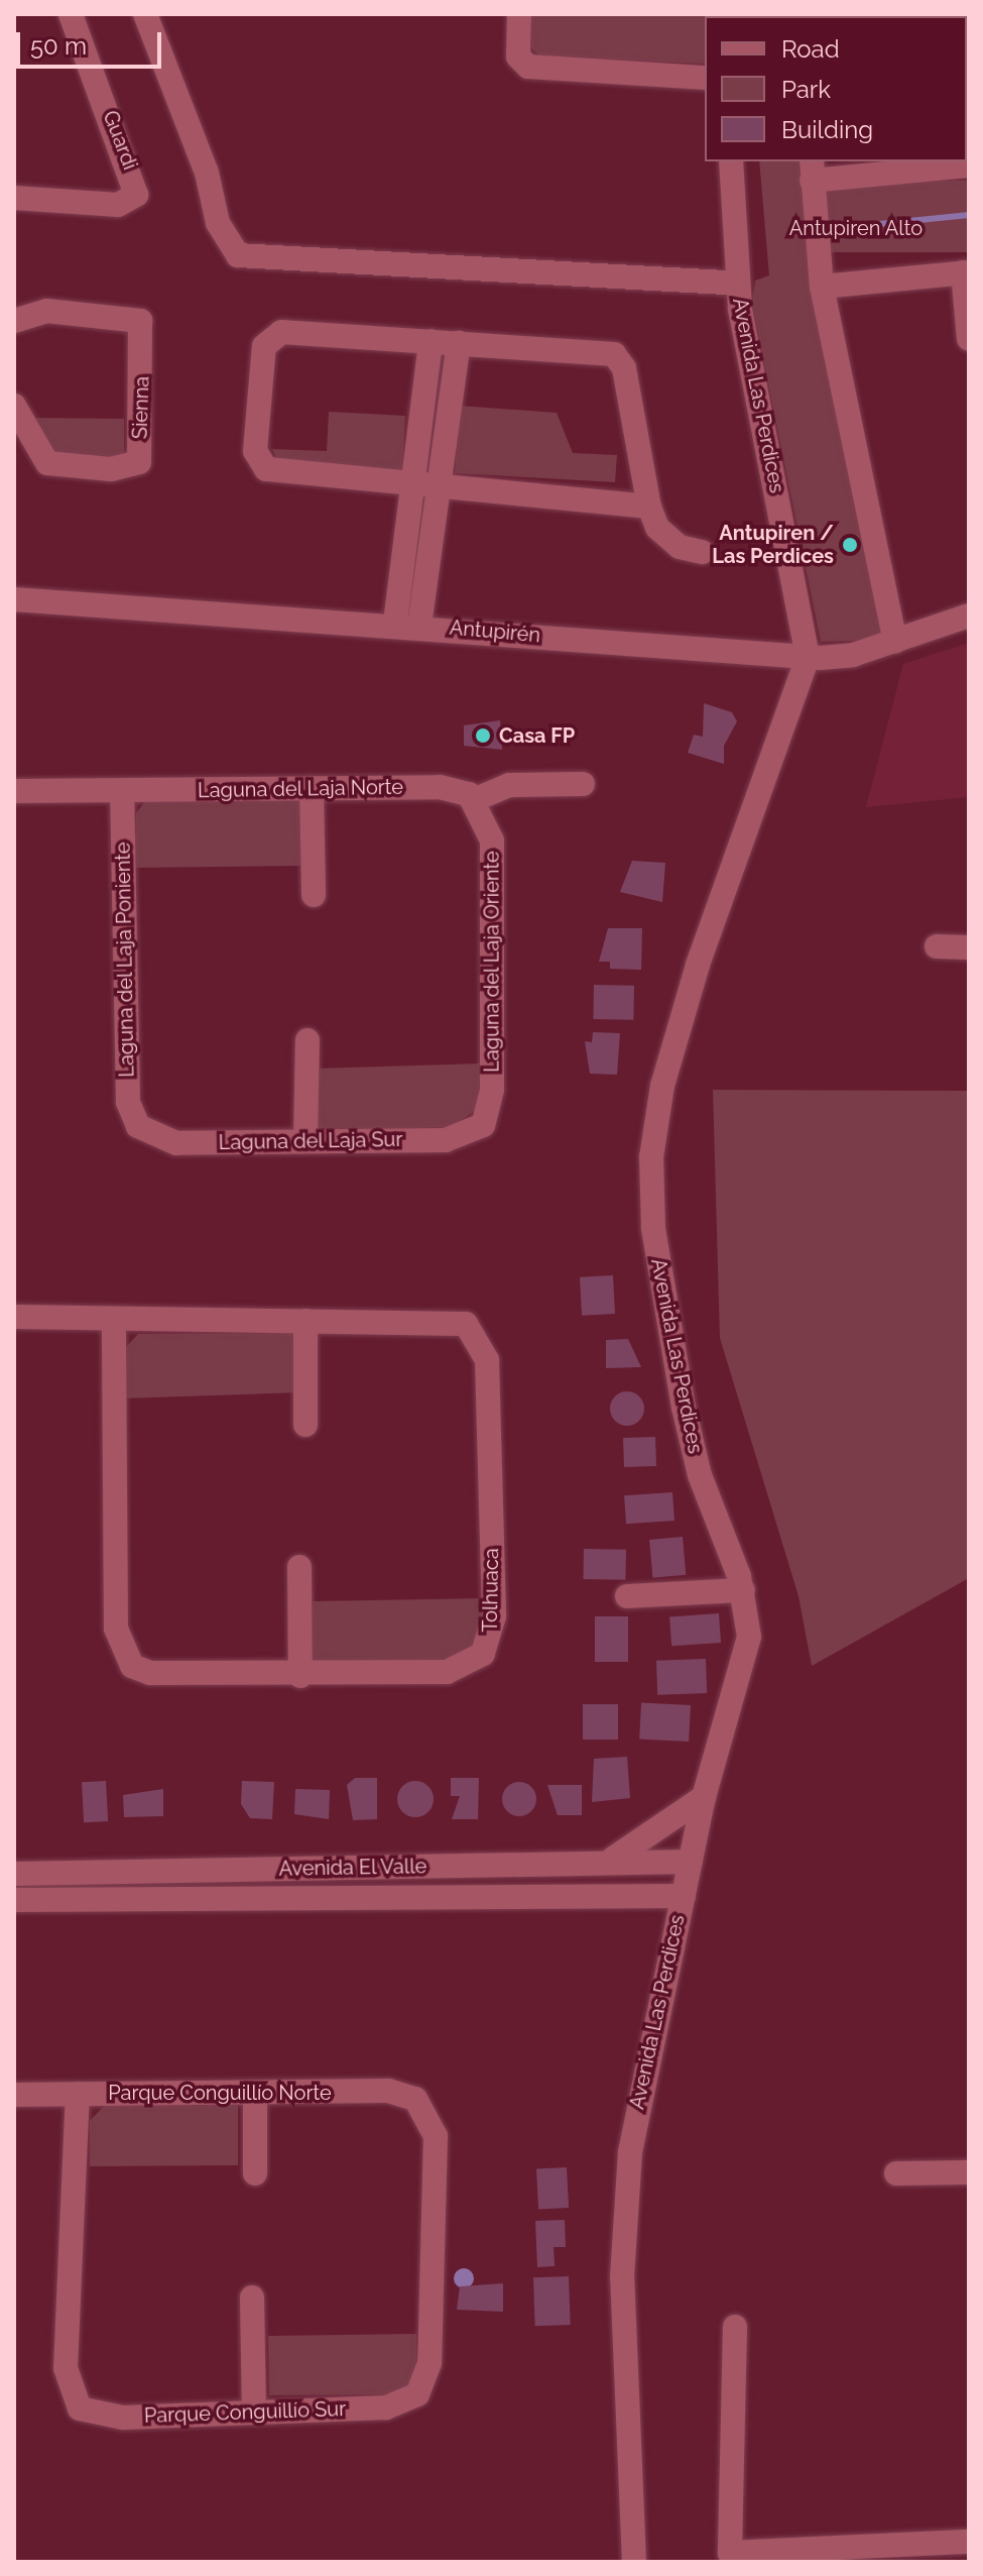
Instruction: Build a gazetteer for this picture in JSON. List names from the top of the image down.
{
  "streets": {
    "street": [
      "Guardi",
      "Avenida Las Perdices",
      "Sienna",
      "Antupirén",
      "Laguna del Laja Norte",
      "Laguna del Laja Poniente",
      "Laguna del Laja Oriente",
      "Laguna del Laja Sur",
      "Tolhuaca",
      "Avenida El Valle",
      "Parque Conguillío Norte",
      "Parque Conguillío Sur"
    ]
  },
  "crossings": [
    ["Avenida Las Perdices", "Antupirén"],
    ["Avenida Las Perdices", "Avenida El Valle"],
    ["Laguna del Laja Norte", "Laguna del Laja Poniente"],
    ["Laguna del Laja Norte", "Laguna del Laja Oriente"],
    ["Laguna del Laja Poniente", "Laguna del Laja Sur"],
    ["Laguna del Laja Oriente", "Laguna del Laja Sur"],
    ["Parque Conguillío Norte", "Parque Conguillío Sur"]
  ],
  "parks": ["Antupiren Alto"],
  "places": ["Antupiren / Las Perdices", "Casa FP"],
  "legend": ["Road", "Park", "Building"],
  "scale_bar": "50 m"
}
